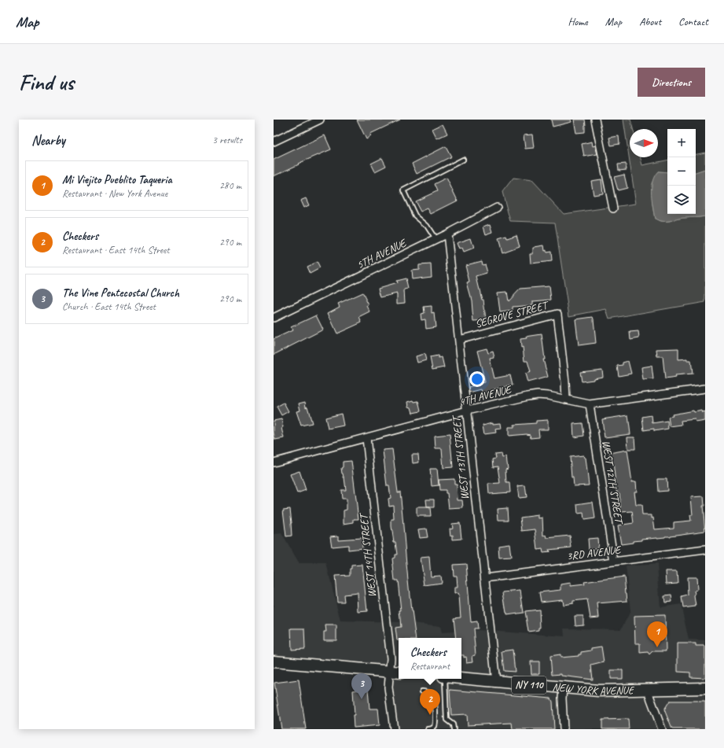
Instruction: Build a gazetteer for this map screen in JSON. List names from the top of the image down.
{
  "streets": {
    "main road": ["NY 110", "NEW YORK AVENUE"],
    "street": [
      "5TH AVENUE",
      "SEGROVE STREET",
      "4TH AVENUE",
      "WEST 13TH STREET",
      "WEST 12TH STREET",
      "3RD AVENUE",
      "WEST 14TH STREET"
    ]
  },
  "crossings": [
    ["5TH AVENUE", "WEST 13TH STREET"],
    ["SEGROVE STREET", "4TH AVENUE"],
    ["SEGROVE STREET", "WEST 13TH STREET"],
    ["4TH AVENUE", "WEST 13TH STREET"],
    ["4TH AVENUE", "WEST 12TH STREET"],
    ["4TH AVENUE", "WEST 14TH STREET"],
    ["WEST 13TH STREET", "3RD AVENUE"],
    ["WEST 13TH STREET", "NEW YORK AVENUE"],
    ["WEST 12TH STREET", "3RD AVENUE"]
  ],
  "north": "right",
  "page": {
    "header": "Map",
    "nav": [
      "Home",
      "Map",
      "About",
      "Contact"
    ],
    "buttons": "Directions",
    "title": "Find us",
    "heading": ["Nearby", "3 results"],
    "map_buttons": ["+", "−"],
    "list": [
      {
        "mark": "1",
        "name": "Mi Viejito Pueblito Taqueria",
        "note": "Restaurant · New York Avenue",
        "value": "280 m"
      },
      {
        "mark": "2",
        "name": "Checkers",
        "note": "Restaurant · East 14th Street",
        "value": "290 m"
      },
      {
        "mark": "3",
        "name": "The Vine Pentecostal Church",
        "note": "Church · East 14th Street",
        "value": "290 m"
      }
    ],
    "pins": ["1", "3", "2"],
    "popup": ["Checkers", "Restaurant"]
  }
}
